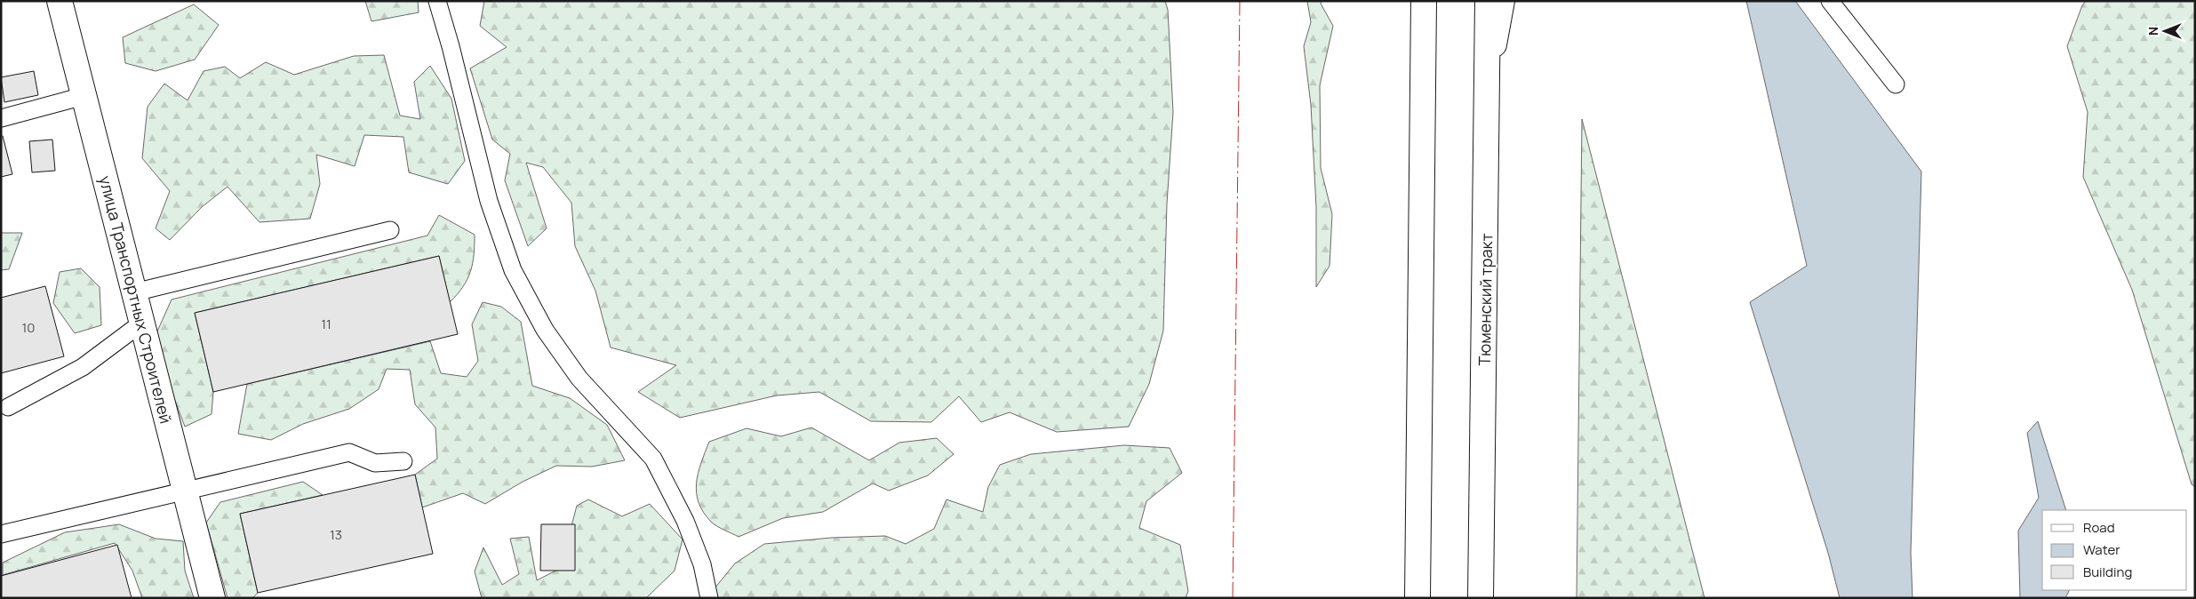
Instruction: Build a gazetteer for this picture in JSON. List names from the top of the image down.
{
  "streets": {
    "main road": ["улица Транспортных Строителей", "Тюменский тракт"]
  },
  "house_numbers": ["11", "10", "13"],
  "legend": ["Road", "Water", "Building"],
  "north": "left"
}
